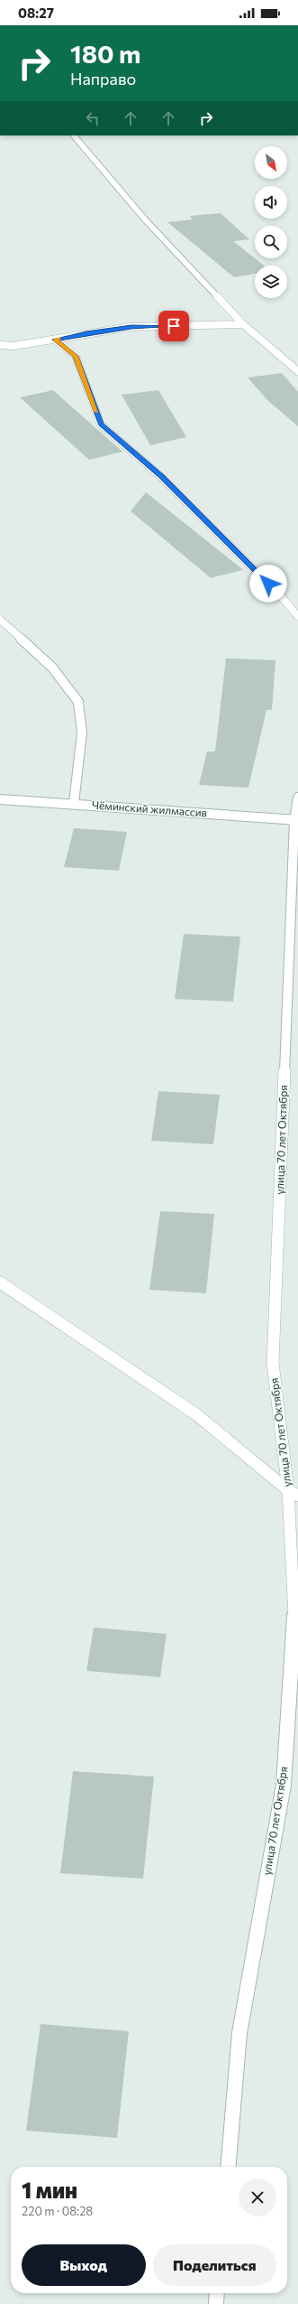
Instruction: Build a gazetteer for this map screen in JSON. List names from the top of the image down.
{
  "streets": {
    "street": ["Чёминский жилмассив", "улица 70 лет Октября"]
  },
  "crossings": [
    ["Чёминский жилмассив", "улица 70 лет Октября"]
  ],
  "north": "bottom right",
  "page": {
    "status": "08:27",
    "turn": ["180 m", "Направо"],
    "heading": ["1 мин", "220 m · 08:28"],
    "buttons": ["Выход", "Поделиться"]
  }
}
